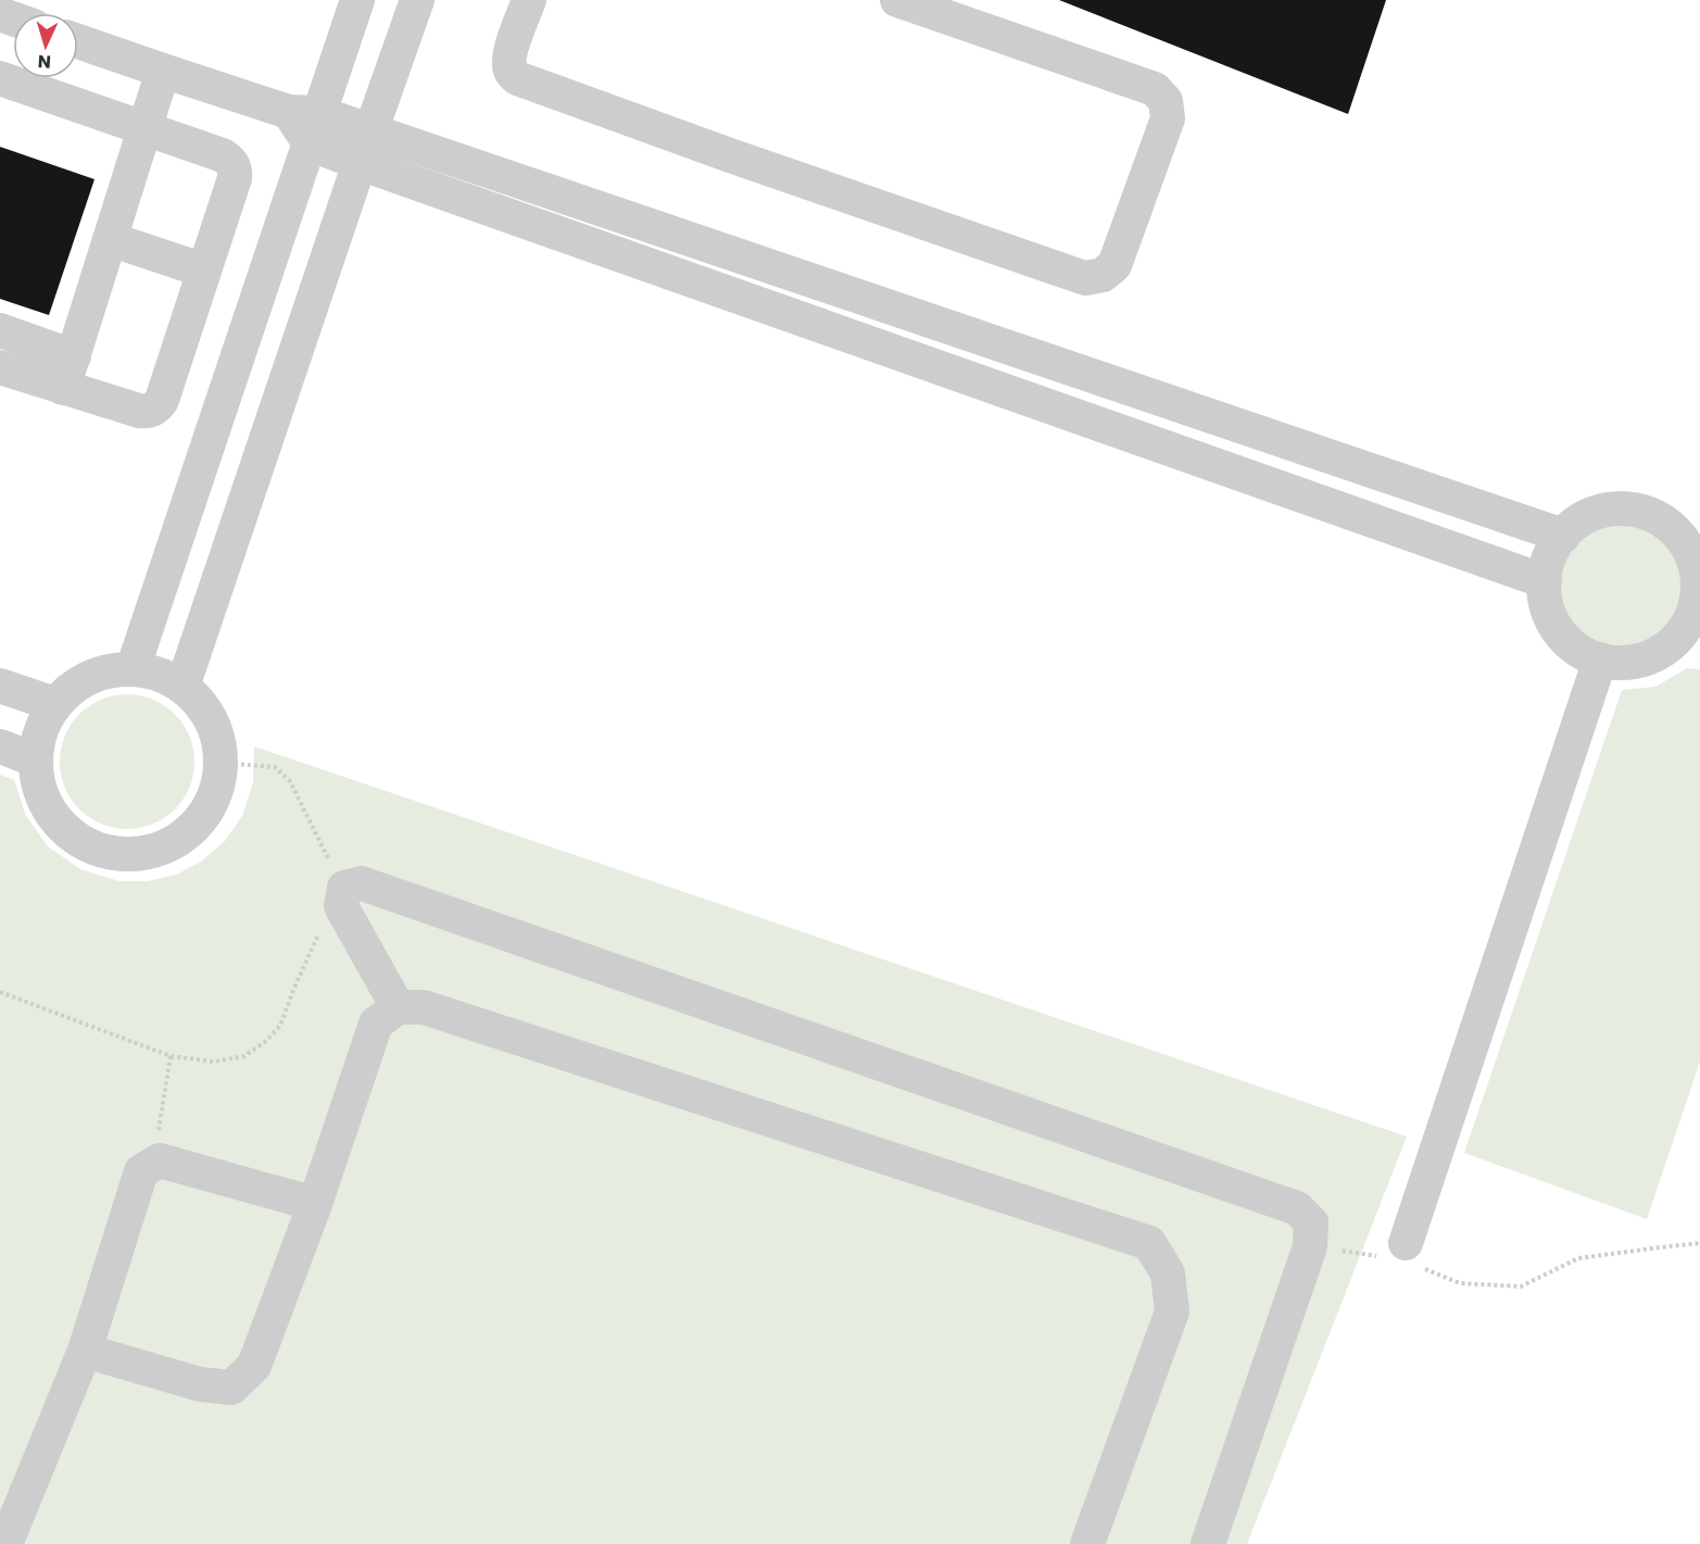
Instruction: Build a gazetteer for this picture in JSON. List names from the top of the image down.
{
  "north": "bottom"
}
